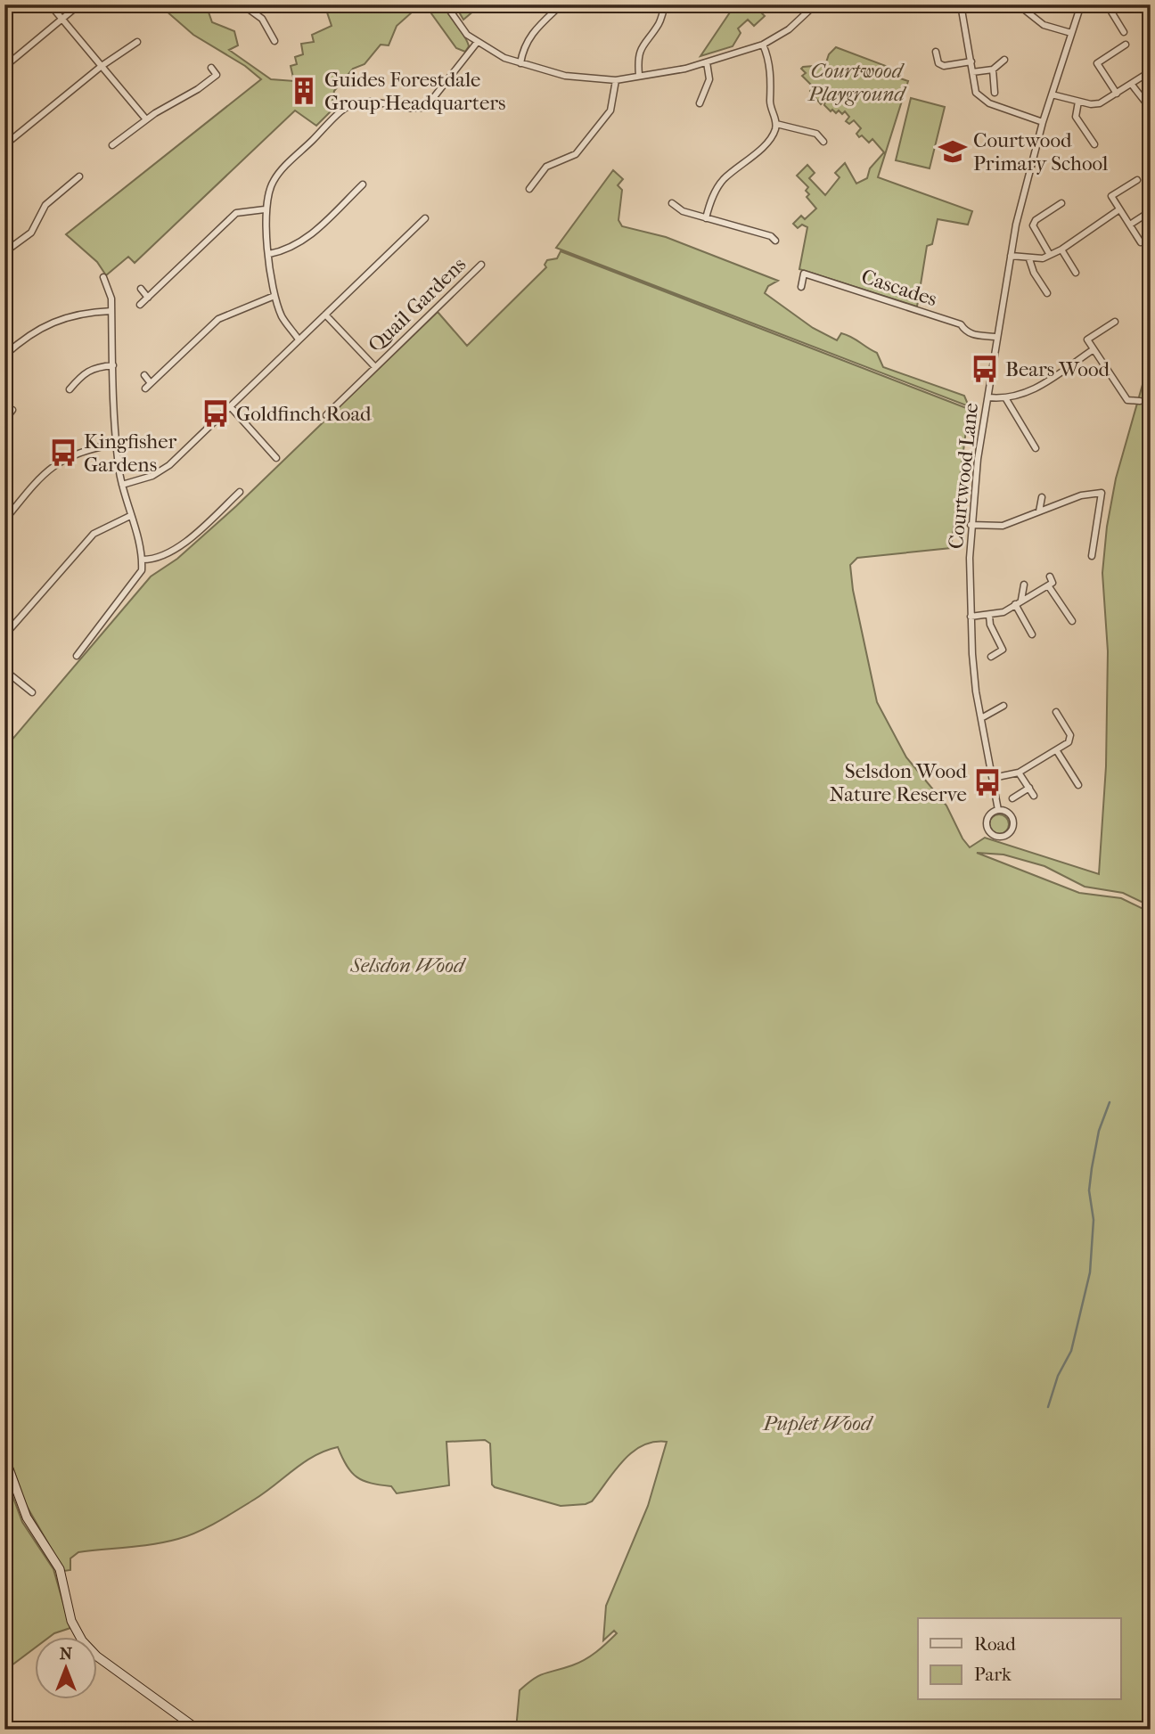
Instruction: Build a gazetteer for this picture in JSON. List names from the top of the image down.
{
  "streets": {
    "street": ["Cascades", "Quail Gardens", "Courtwood Lane"]
  },
  "crossings": [
    ["Cascades", "Courtwood Lane"]
  ],
  "parks": ["Courtwood Playground", "Selsdon Wood", "Puplet Wood"],
  "places": {
    "building": ["Guides Forestdale Group Headquarters"],
    "school or university": ["Courtwood Primary School"],
    "bus stop": [
      "Bears Wood",
      "Goldfinch Road",
      "Kingfisher Gardens",
      "Selsdon Wood Nature Reserve"
    ]
  },
  "legend": ["Road", "Park"],
  "north": "top"
}
